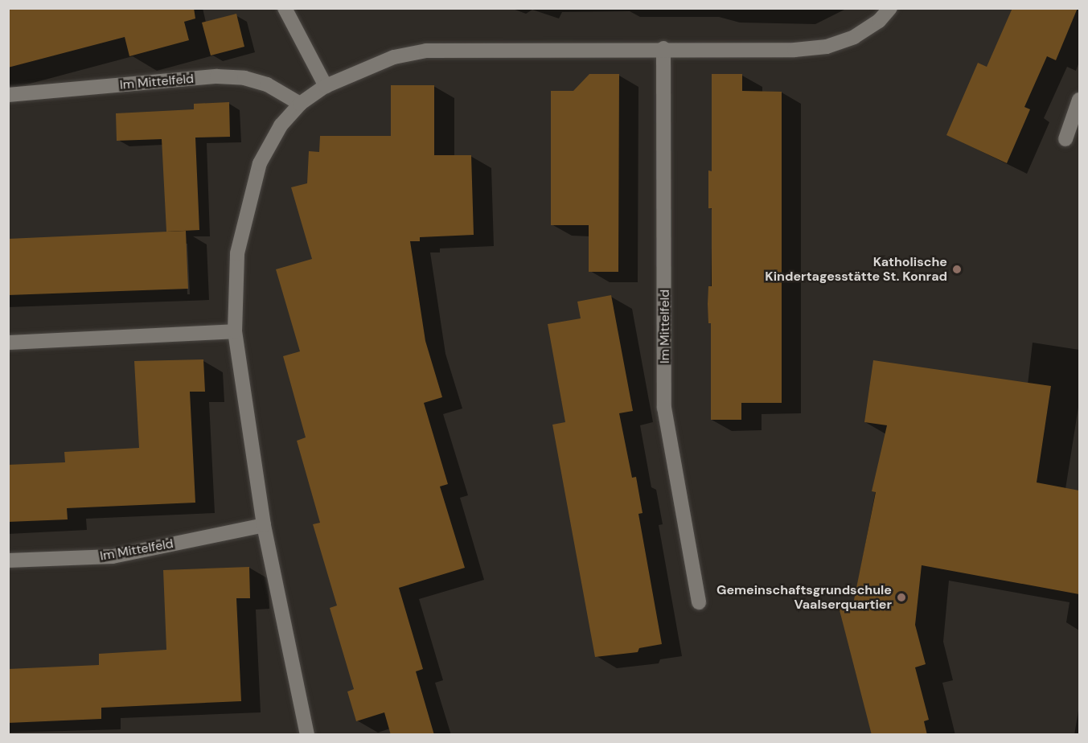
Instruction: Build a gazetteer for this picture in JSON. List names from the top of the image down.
{
  "streets": {
    "street": ["Im Mittelfeld"]
  },
  "places": ["Katholische Kindertagesstätte St. Konrad", "Gemeinschaftsgrundschule Vaalserquartier"]
}
